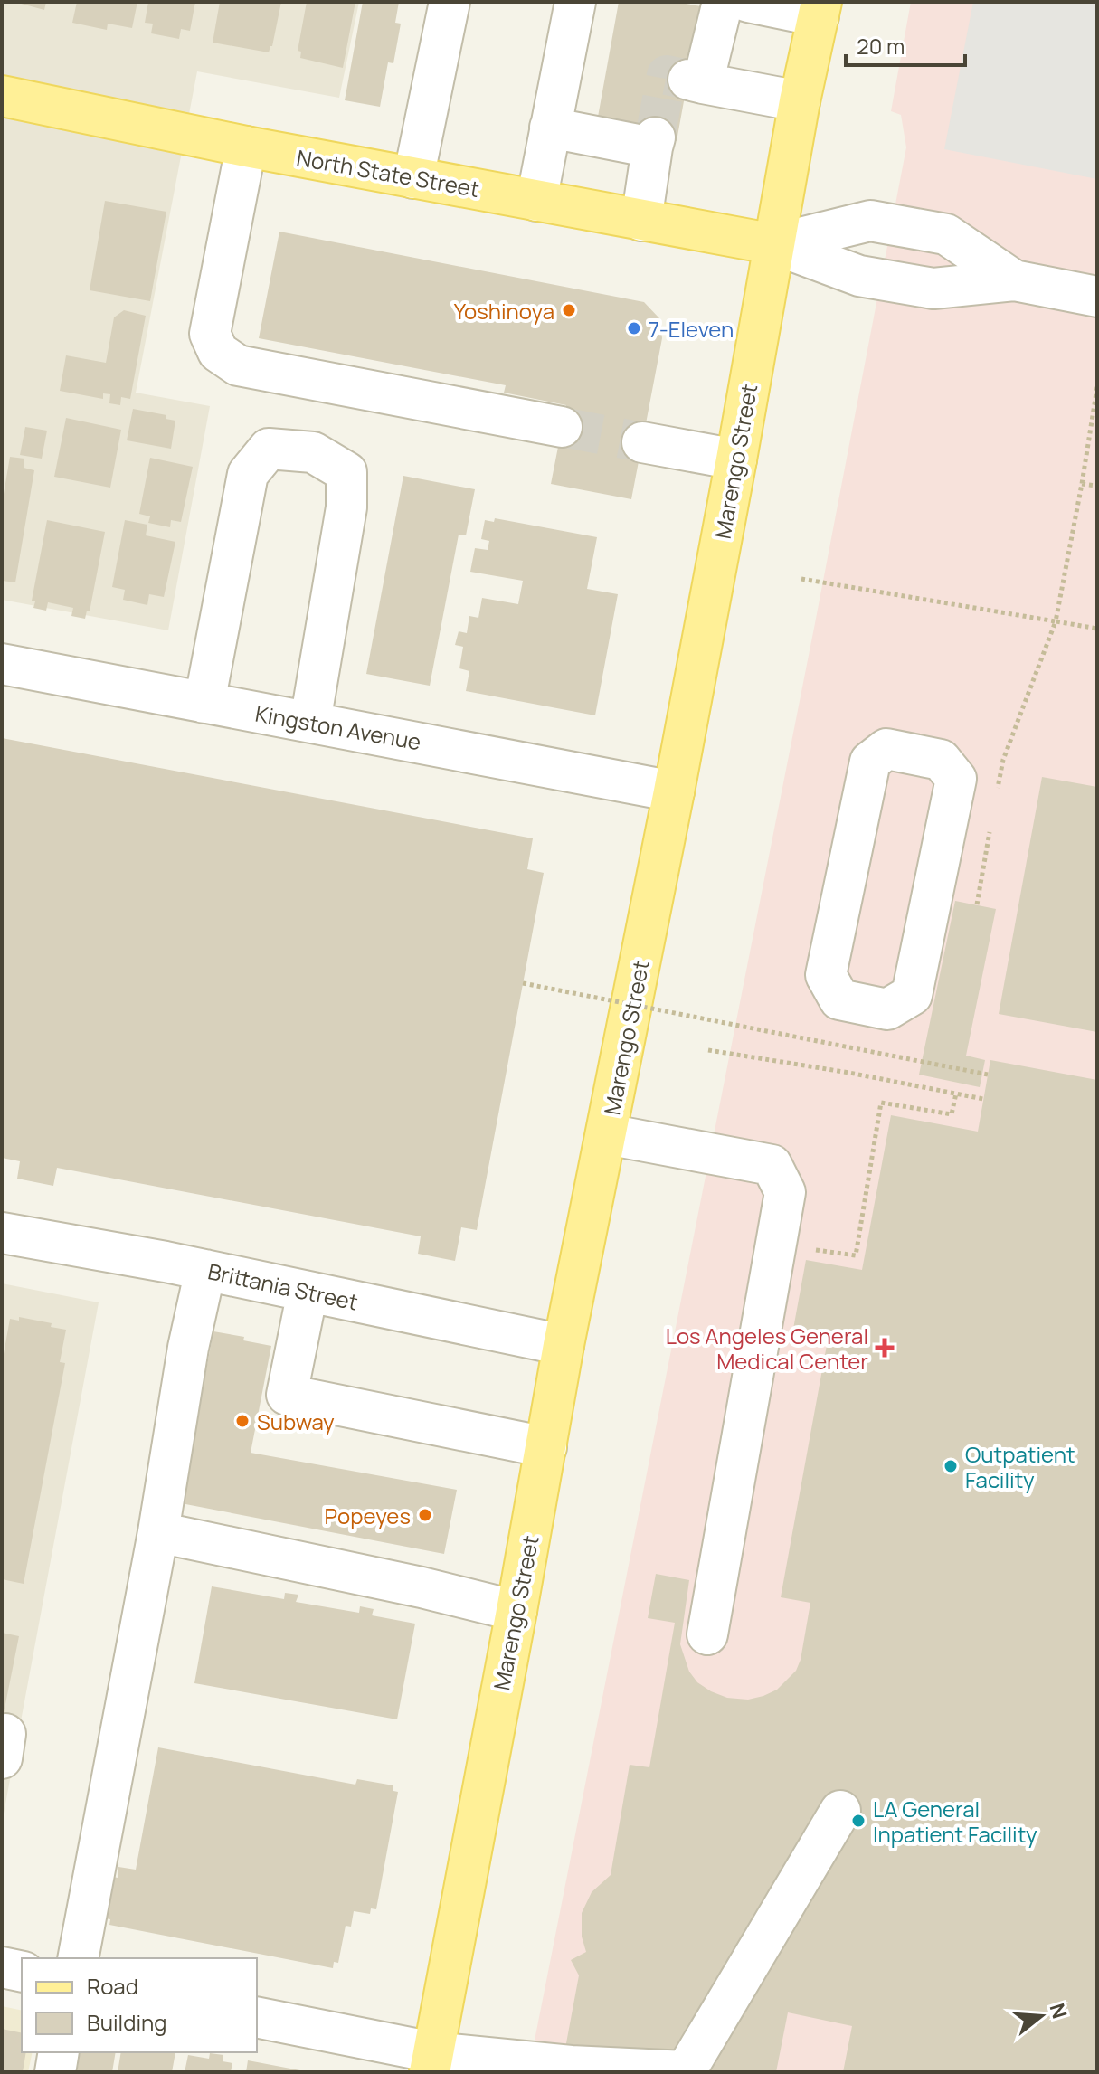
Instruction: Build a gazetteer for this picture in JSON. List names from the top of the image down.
{
  "streets": {
    "main road": ["North State Street", "Marengo Street"],
    "street": ["Kingston Avenue", "Brittania Street"]
  },
  "crossings": [
    ["North State Street", "Marengo Street"],
    ["Marengo Street", "Kingston Avenue"],
    ["Marengo Street", "Brittania Street"]
  ],
  "places": {
    "other": [
      "Yoshinoya",
      "7-Eleven",
      "Subway",
      "Outpatient Facility",
      "Popeyes",
      "LA General Inpatient Facility"
    ],
    "health": ["Los Angeles General Medical Center"]
  },
  "legend": ["Road", "Building"],
  "scale_bar": "20 m",
  "north": "right"
}
